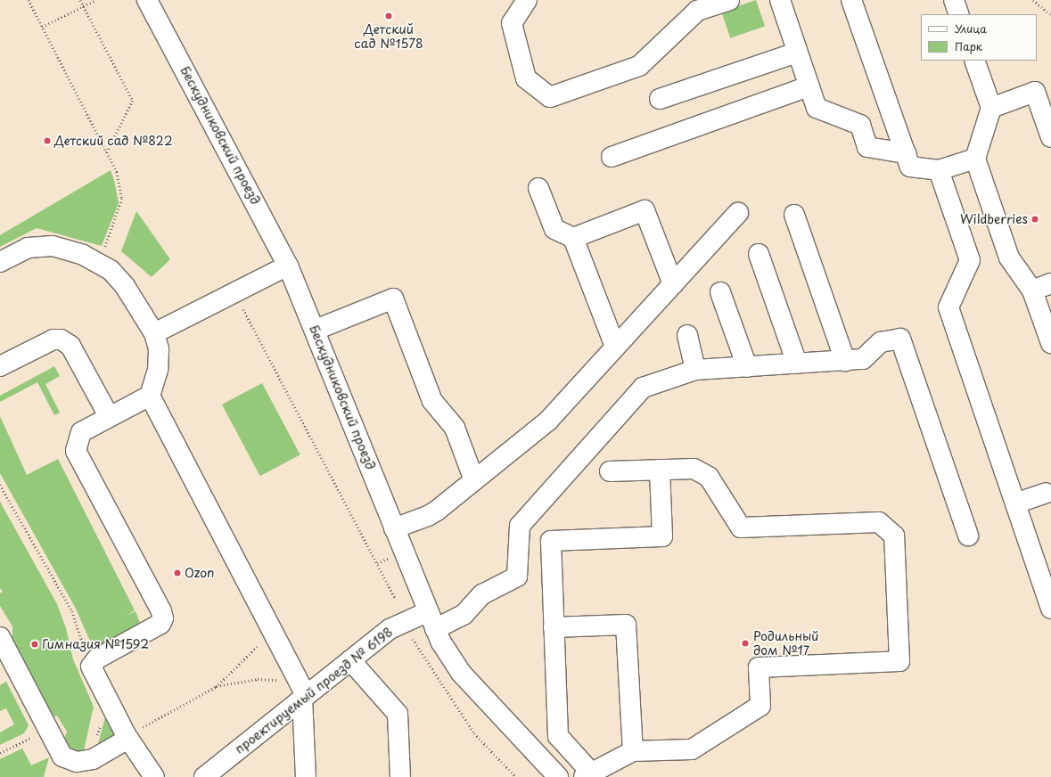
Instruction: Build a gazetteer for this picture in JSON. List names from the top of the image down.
{
  "streets": {
    "street": ["Бескудниковский проезд", "проектируемый проезд № 6198"]
  },
  "crossings": [
    ["Бескудниковский проезд", "проектируемый проезд № 6198"]
  ],
  "places": [
    "Детский сад №1578",
    "Детский сад №822",
    "Wildberries",
    "Ozon",
    "Родильный дом №17",
    "Гимназия №1592"
  ],
  "legend": ["Улица", "Парк"]
}
